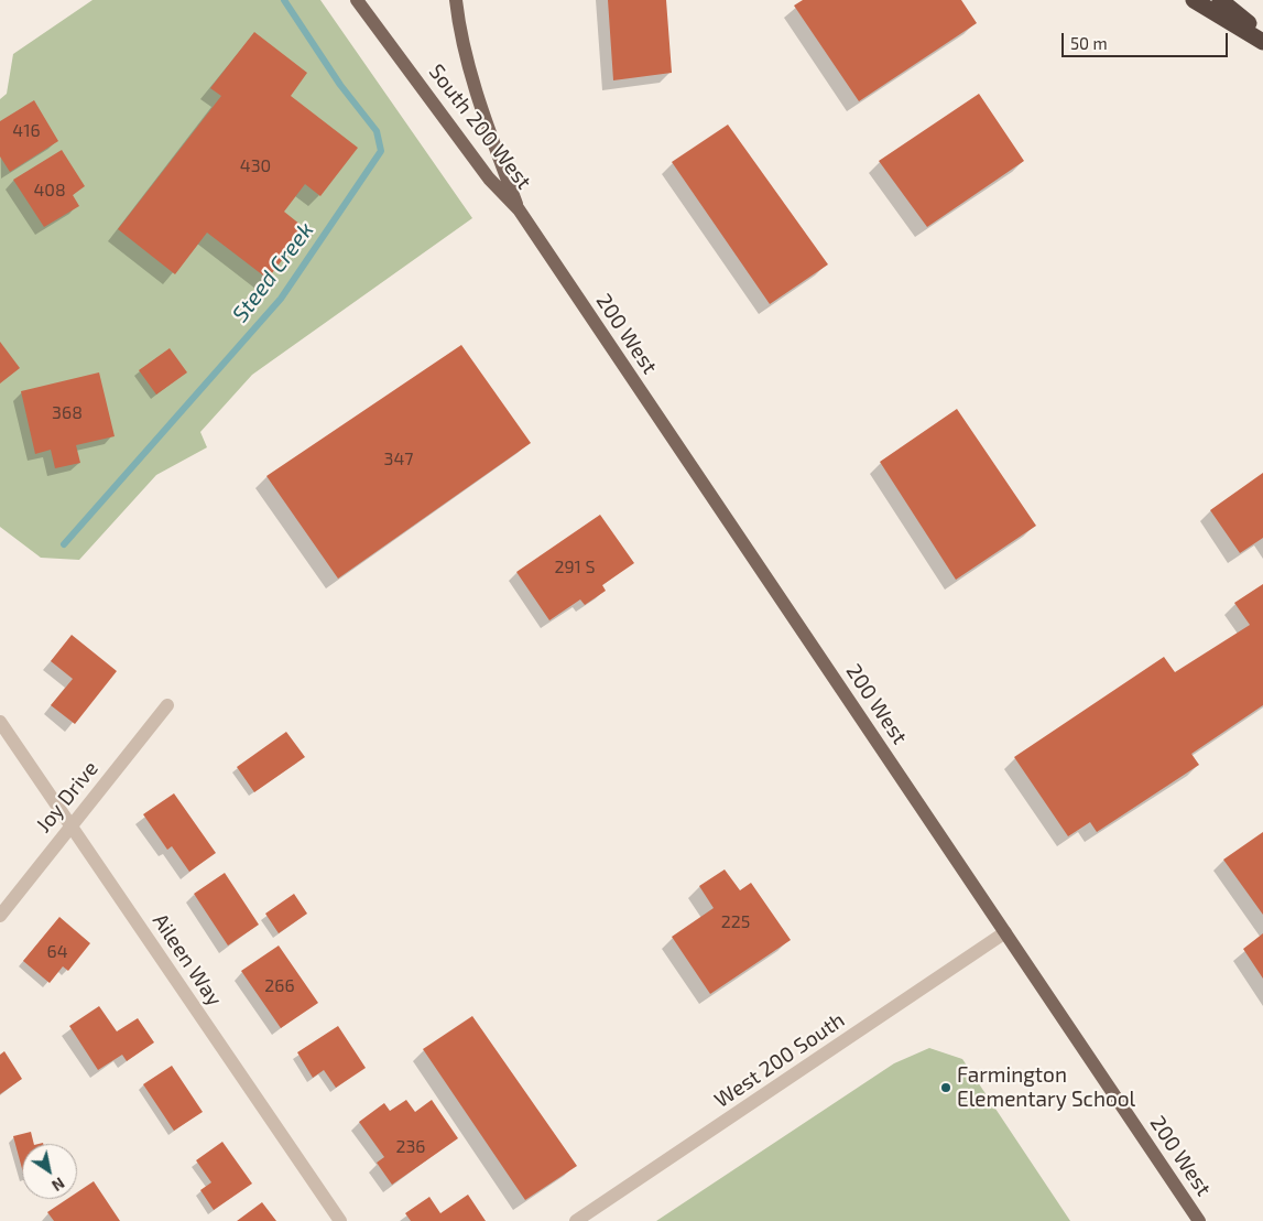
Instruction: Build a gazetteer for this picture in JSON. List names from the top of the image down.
{
  "streets": {
    "main road": ["South 200 West", "200 West"],
    "street": ["Joy Drive", "Aileen Way", "West 200 South"]
  },
  "crossings": [
    ["South 200 West", "200 West"],
    ["200 West", "West 200 South"],
    ["Joy Drive", "Aileen Way"]
  ],
  "water": ["Steed Creek"],
  "places": ["Farmington Elementary School"],
  "house_numbers": [
    "416",
    "430",
    "408",
    "368",
    "347",
    "291 S",
    "225",
    "64",
    "266",
    "236"
  ],
  "scale_bar": "50 m",
  "north": "bottom right"
}
